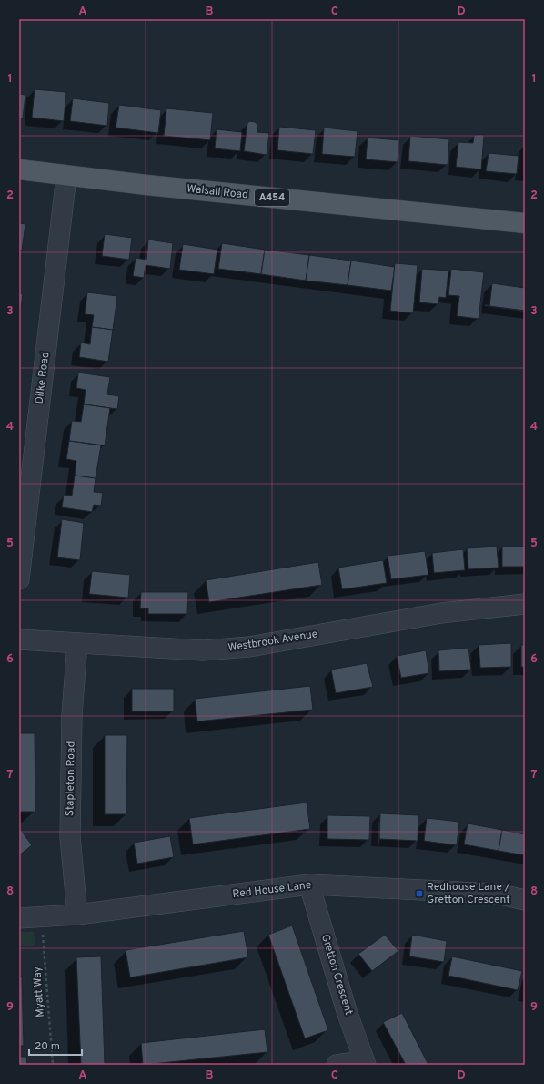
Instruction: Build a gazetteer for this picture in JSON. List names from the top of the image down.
{
  "streets": {
    "main road": ["Walsall Road", "A454"],
    "street": [
      "Dilke Road",
      "Westbrook Avenue",
      "Stapleton Road",
      "Red House Lane",
      "Gretton Crescent"
    ],
    "path": ["Myatt Way"]
  },
  "crossings": [
    ["Walsall Road", "Dilke Road"],
    ["Westbrook Avenue", "Stapleton Road"],
    ["Stapleton Road", "Red House Lane"],
    ["Red House Lane", "Gretton Crescent"],
    ["Red House Lane", "Myatt Way"]
  ],
  "places": {
    "transit": ["Redhouse Lane / Gretton Crescent"]
  },
  "scale_bar": "20 m",
  "grid": {
    "columns": [
      "A",
      "B",
      "C",
      "D"
    ],
    "rows": [
      "1",
      "2",
      "3",
      "4",
      "5",
      "6",
      "7",
      "8",
      "9"
    ]
  }
}
